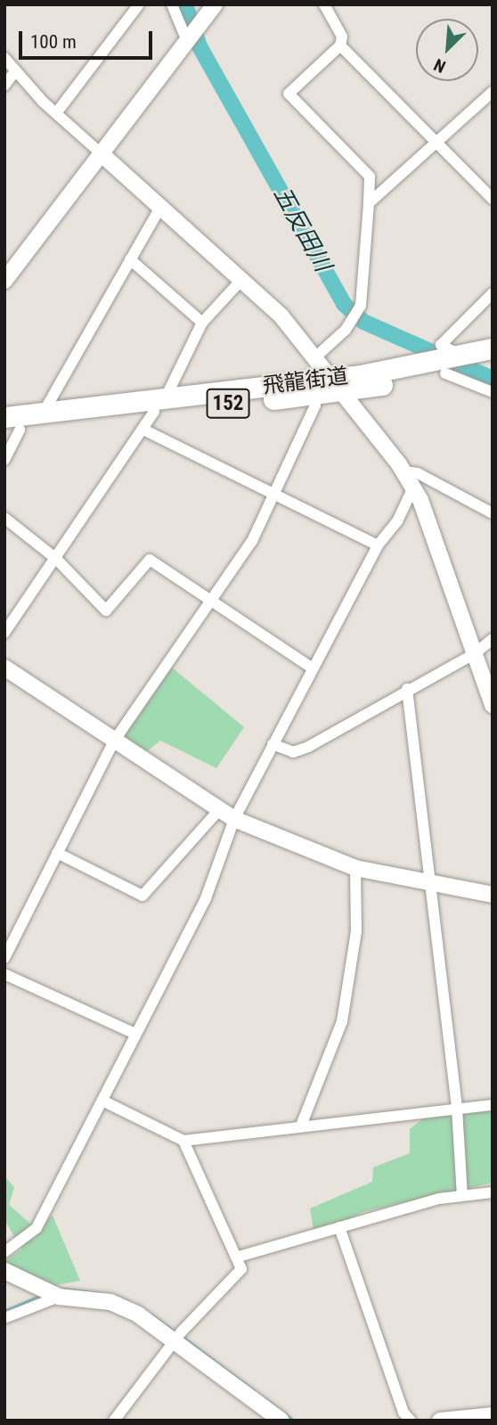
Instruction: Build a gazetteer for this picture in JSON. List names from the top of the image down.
{
  "streets": {
    "highway": ["飛龍街道", "152"]
  },
  "water": ["五反田川"],
  "scale_bar": "100 m",
  "north": "bottom left"
}
